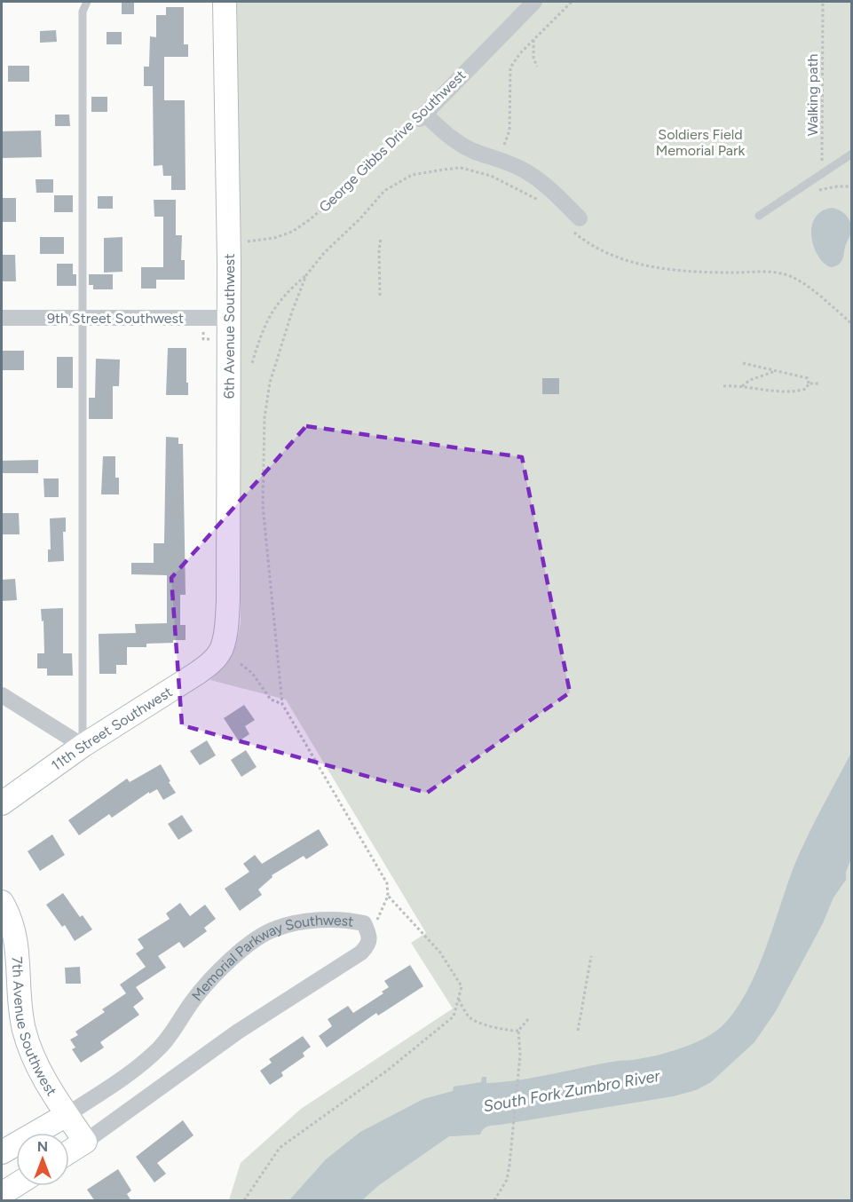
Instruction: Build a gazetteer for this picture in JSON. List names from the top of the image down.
{
  "streets": {
    "street": [
      "George Gibbs Drive Southwest",
      "9th Street Southwest",
      "6th Avenue Southwest",
      "11th Street Southwest",
      "Memorial Parkway Southwest",
      "7th Avenue Southwest"
    ],
    "path": ["Walking path"]
  },
  "crossings": [
    ["George Gibbs Drive Southwest", "6th Avenue Southwest"],
    ["9th Street Southwest", "6th Avenue Southwest"],
    ["6th Avenue Southwest", "11th Street Southwest"],
    ["Memorial Parkway Southwest", "7th Avenue Southwest"]
  ],
  "water": ["South Fork Zumbro River"],
  "parks": ["Soldiers Field Memorial Park"],
  "north": "top"
}
